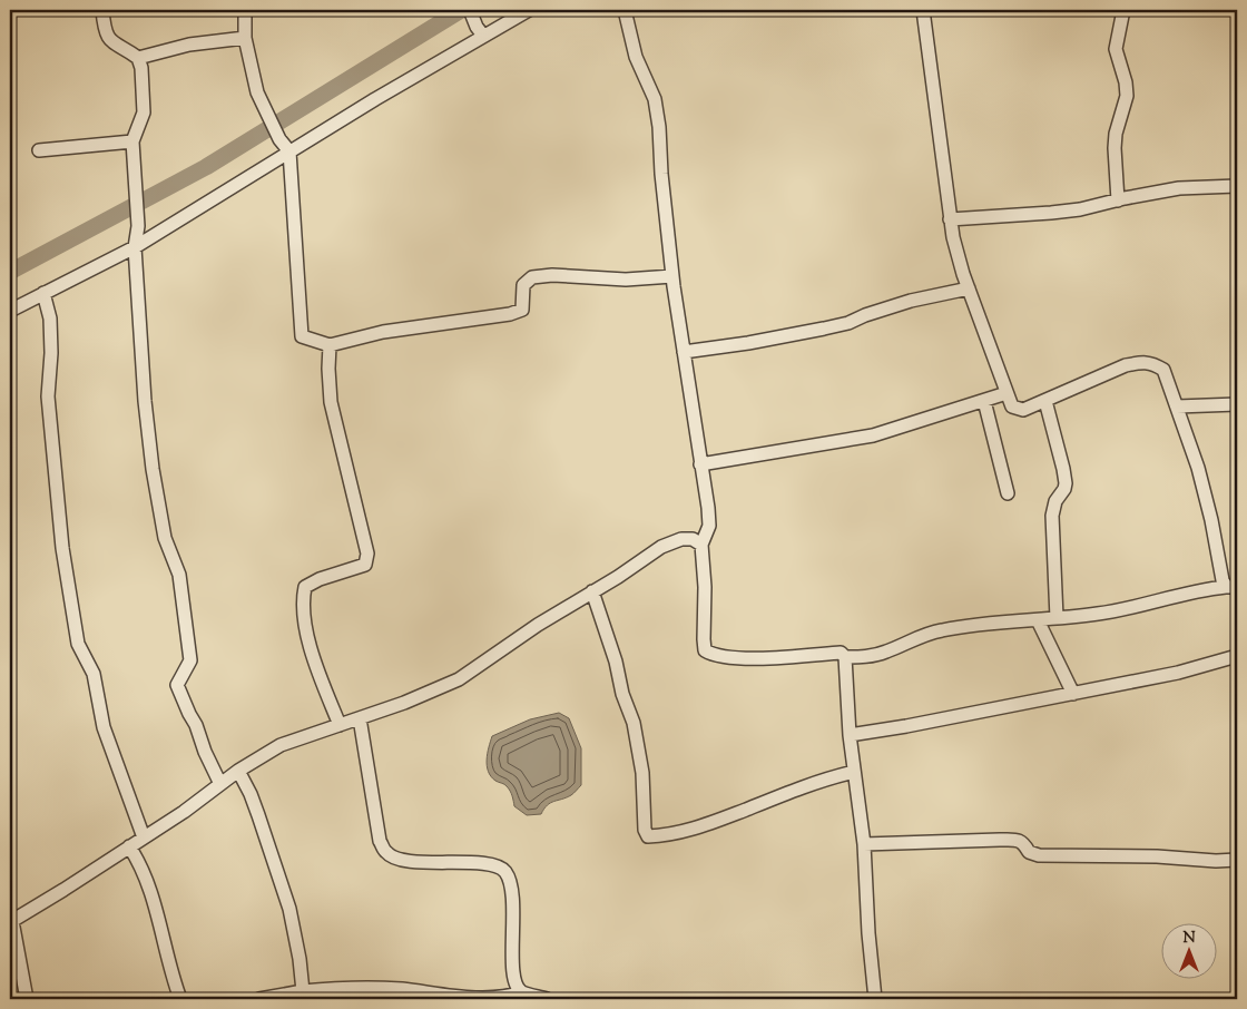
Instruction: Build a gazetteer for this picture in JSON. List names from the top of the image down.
{
  "north": "top"
}
